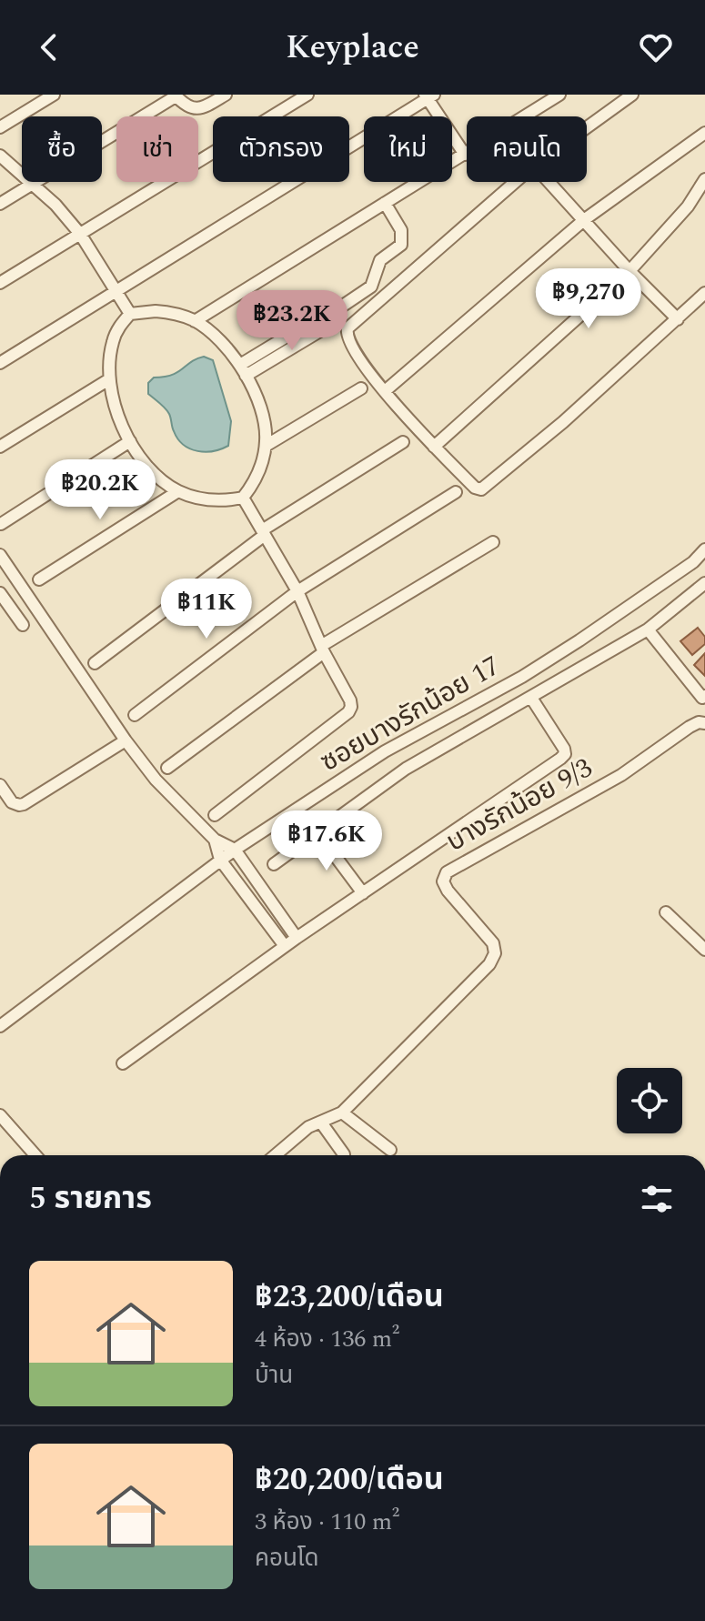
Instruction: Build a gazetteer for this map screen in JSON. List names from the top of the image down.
{
  "streets": {
    "street": ["ซอยบางรักน้อย 17", "บางรักน้อย 9/3"]
  },
  "page": {
    "header": "Keyplace",
    "chip": [
      "ซื้อ",
      "เช่า",
      "ตัวกรอง",
      "ใหม่",
      "คอนโด"
    ],
    "price": [
      "฿9,270",
      "฿23.2K",
      "฿20.2K",
      "฿11K",
      "฿17.6K"
    ],
    "heading": "5 รายการ",
    "list": [
      {
        "name": "฿23,200/เดือน",
        "note": "4 ห้อง · 136 m² · บ้าน"
      },
      {
        "name": "฿20,200/เดือน",
        "note": "3 ห้อง · 110 m² · คอนโด"
      }
    ]
  }
}
